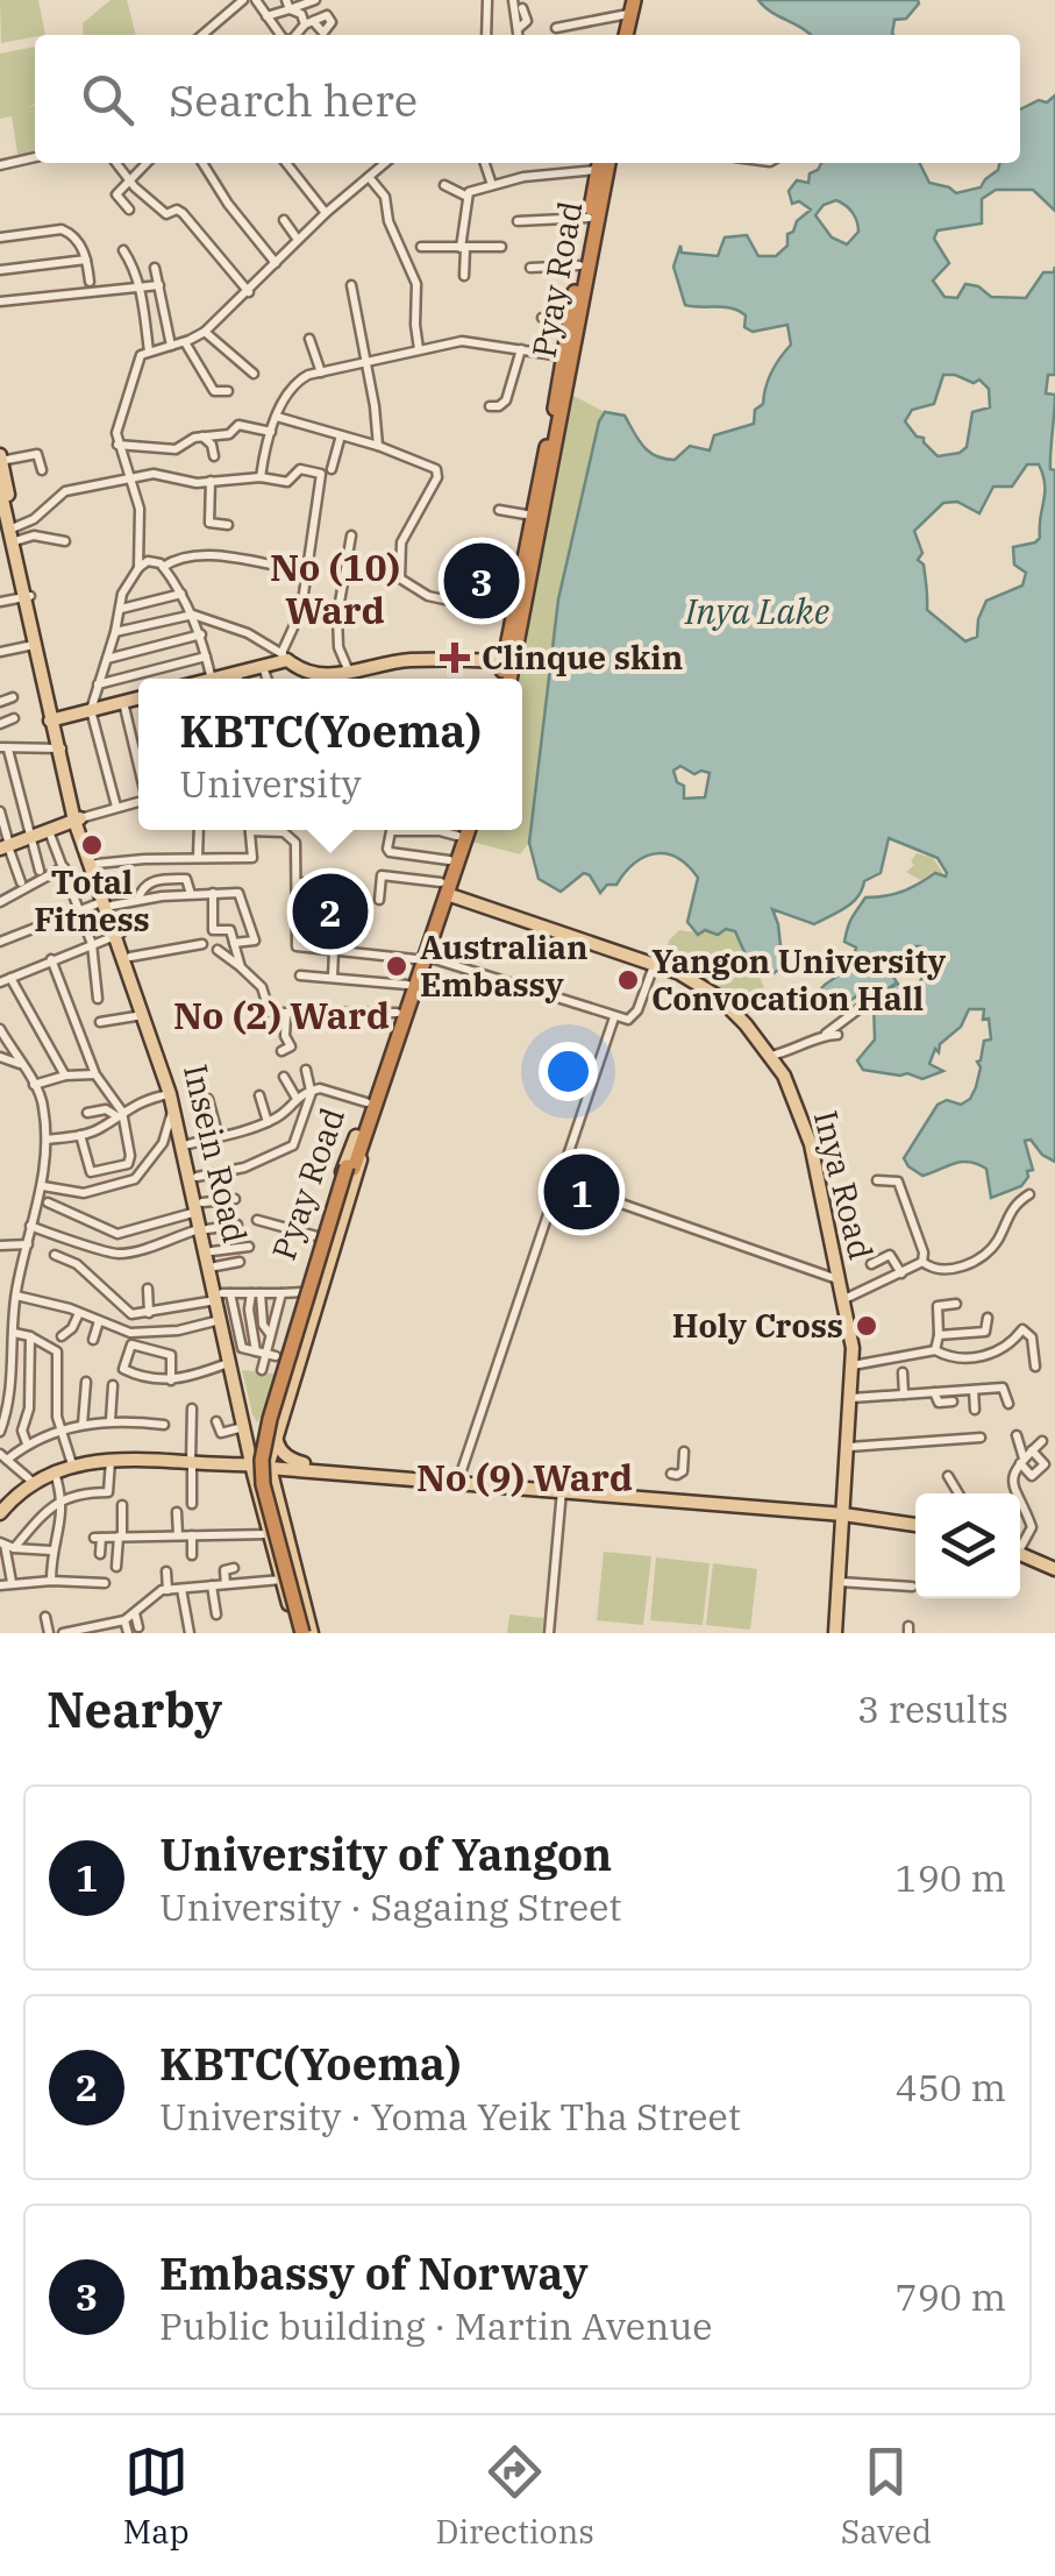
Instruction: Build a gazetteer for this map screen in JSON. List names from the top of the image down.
{
  "streets": {
    "highway": ["Pyay Road"],
    "main road": ["Insein Road", "Inya Road"]
  },
  "crossings": [
    ["Pyay Road", "Insein Road"]
  ],
  "districts": ["No (10) Ward", "No (2) Ward", "No (9) Ward"],
  "water": ["Inya Lake"],
  "places": {
    "health": ["Clinque skin"],
    "other": [
      "Total Fitness",
      "Australian Embassy",
      "Yangon University Convocation Hall",
      "Holy Cross"
    ]
  },
  "page": {
    "search": "Search here",
    "pins": ["3", "2", "1"],
    "popup": ["KBTC(Yoema)", "University"],
    "heading": ["Nearby", "3 results"],
    "list": [
      {
        "mark": "1",
        "name": "University of Yangon",
        "note": "University · Sagaing Street",
        "value": "190 m"
      },
      {
        "mark": "2",
        "name": "KBTC(Yoema)",
        "note": "University · Yoma Yeik Tha Street",
        "value": "450 m"
      },
      {
        "mark": "3",
        "name": "Embassy of Norway",
        "note": "Public building · Martin Avenue",
        "value": "790 m"
      }
    ],
    "nav": ["Map", "Directions", "Saved"]
  }
}
